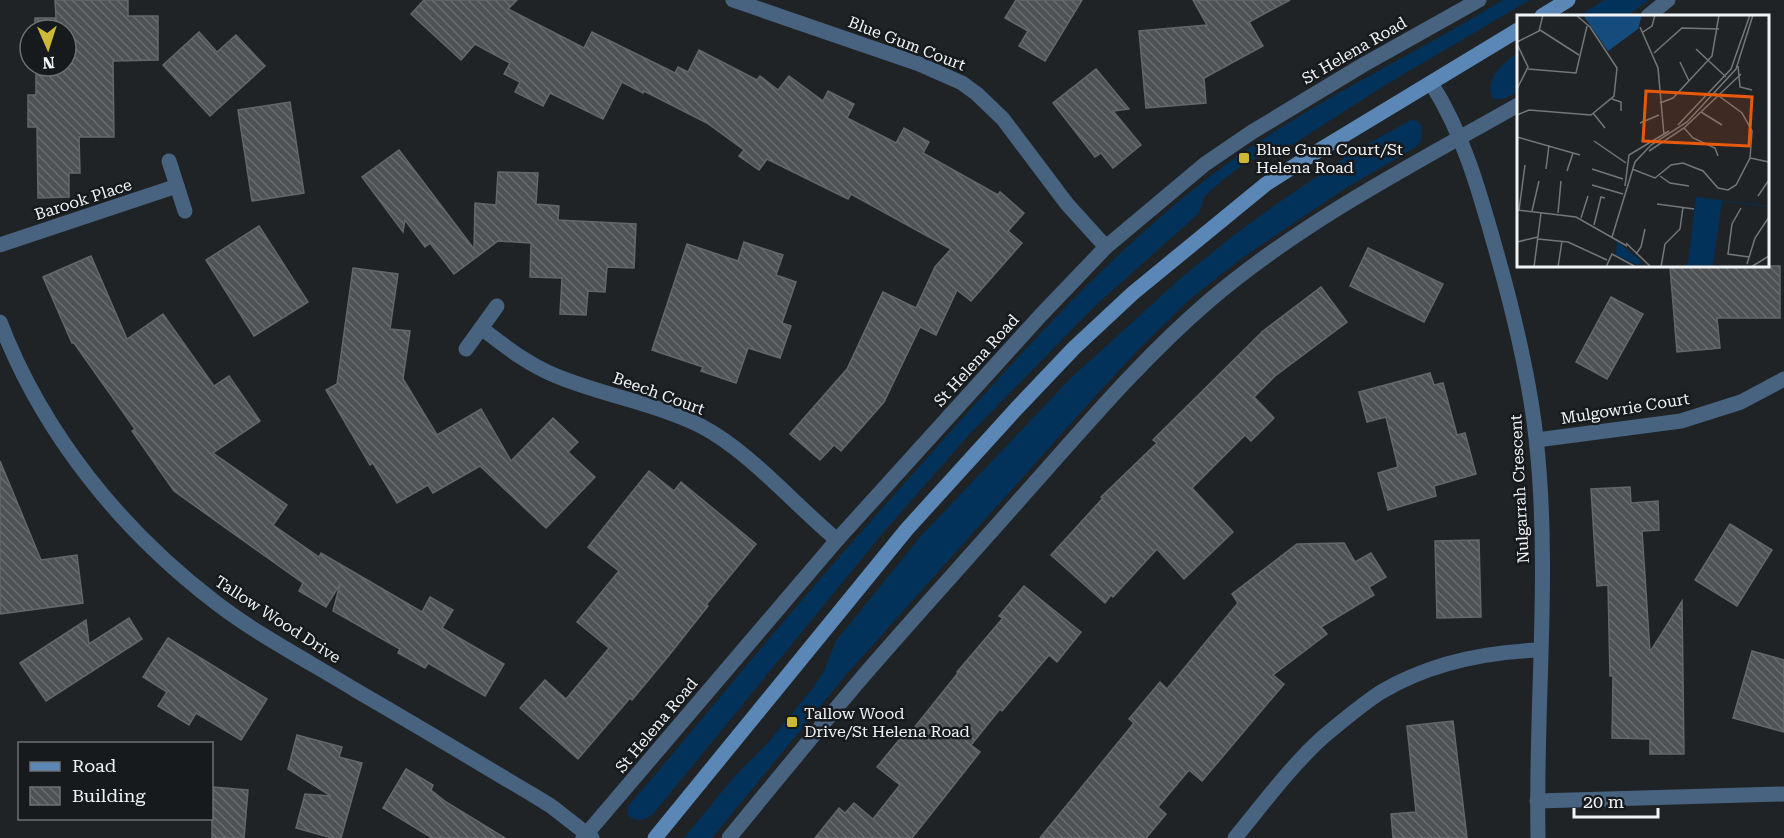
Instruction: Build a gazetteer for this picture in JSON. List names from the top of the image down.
{
  "streets": {
    "street": [
      "Blue Gum Court",
      "St Helena Road",
      "Barook Place",
      "Beech Court",
      "Mulgowrie Court",
      "Nulgarrah Crescent",
      "Tallow Wood Drive"
    ]
  },
  "crossings": [
    ["Blue Gum Court", "St Helena Road"],
    ["St Helena Road", "Beech Court"],
    ["St Helena Road", "Tallow Wood Drive"],
    ["Mulgowrie Court", "Nulgarrah Crescent"]
  ],
  "places": {
    "transit": ["Blue Gum Court/St Helena Road", "Tallow Wood Drive/St Helena Road"]
  },
  "legend": ["Road", "Building"],
  "scale_bar": "20 m",
  "north": "bottom"
}
